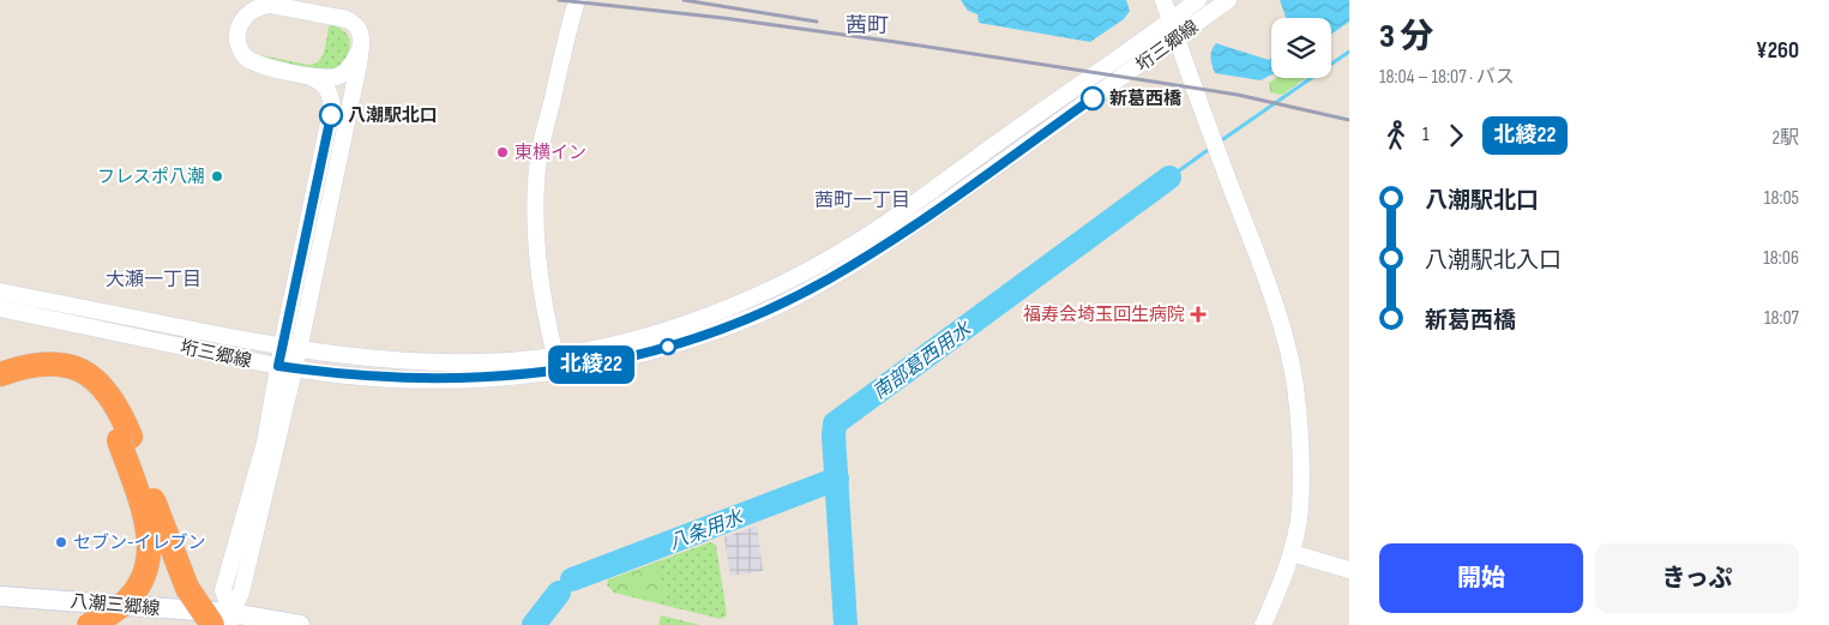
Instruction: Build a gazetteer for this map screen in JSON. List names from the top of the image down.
{
  "streets": {
    "main road": ["八潮三郷線"],
    "street": ["垳三郷線"]
  },
  "districts": ["茜町", "茜町一丁目", "大瀬一丁目"],
  "water": ["南部葛西用水", "八条用水"],
  "places": {
    "other": [
      "新葛西橋",
      "八潮駅北口",
      "東横イン",
      "フレスポ八潮",
      "セブン-イレブン"
    ],
    "health": ["福寿会埼玉回生病院"]
  },
  "lines": ["bus line 北綾22"],
  "page": {
    "on_map": "北綾22",
    "heading": ["3 分", "18:04 – 18:07 · バス", "¥260"],
    "legs": ["1", "北綾22", "2駅"],
    "list": [
      {
        "name": "八潮駅北口",
        "value": "18:05"
      },
      {
        "name": "八潮駅北入口",
        "value": "18:06"
      },
      {
        "name": "新葛西橋",
        "value": "18:07"
      }
    ],
    "buttons": ["開始", "きっぷ"]
  }
}
